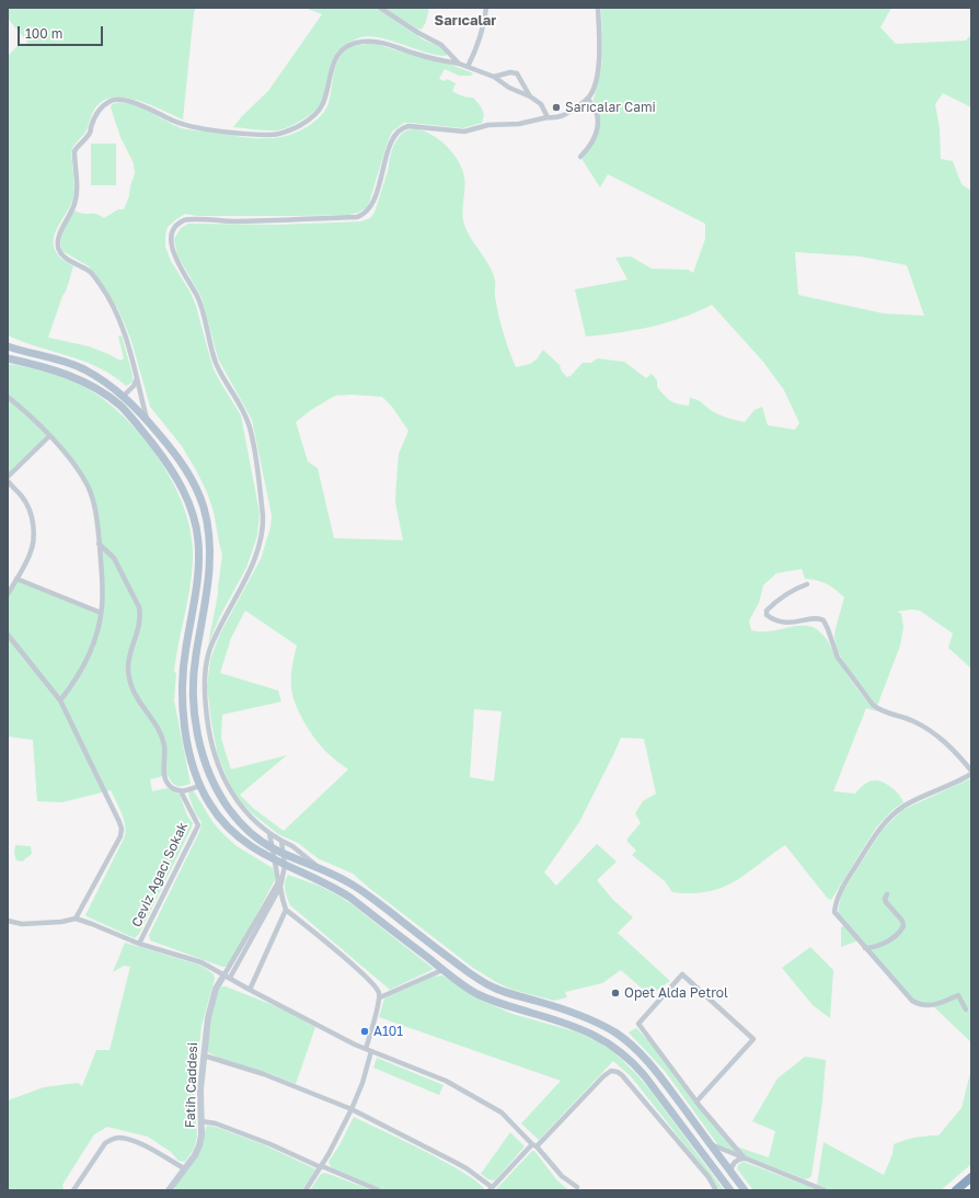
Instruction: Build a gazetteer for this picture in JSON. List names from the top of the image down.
{
  "streets": {
    "street": ["Ceviz Ağacı Sokak", "Fatih Caddesi"]
  },
  "districts": ["Sarıcalar"],
  "places": ["Sarıcalar Cami", "Opet Alda Petrol", "A101"],
  "scale_bar": "100 m"
}
